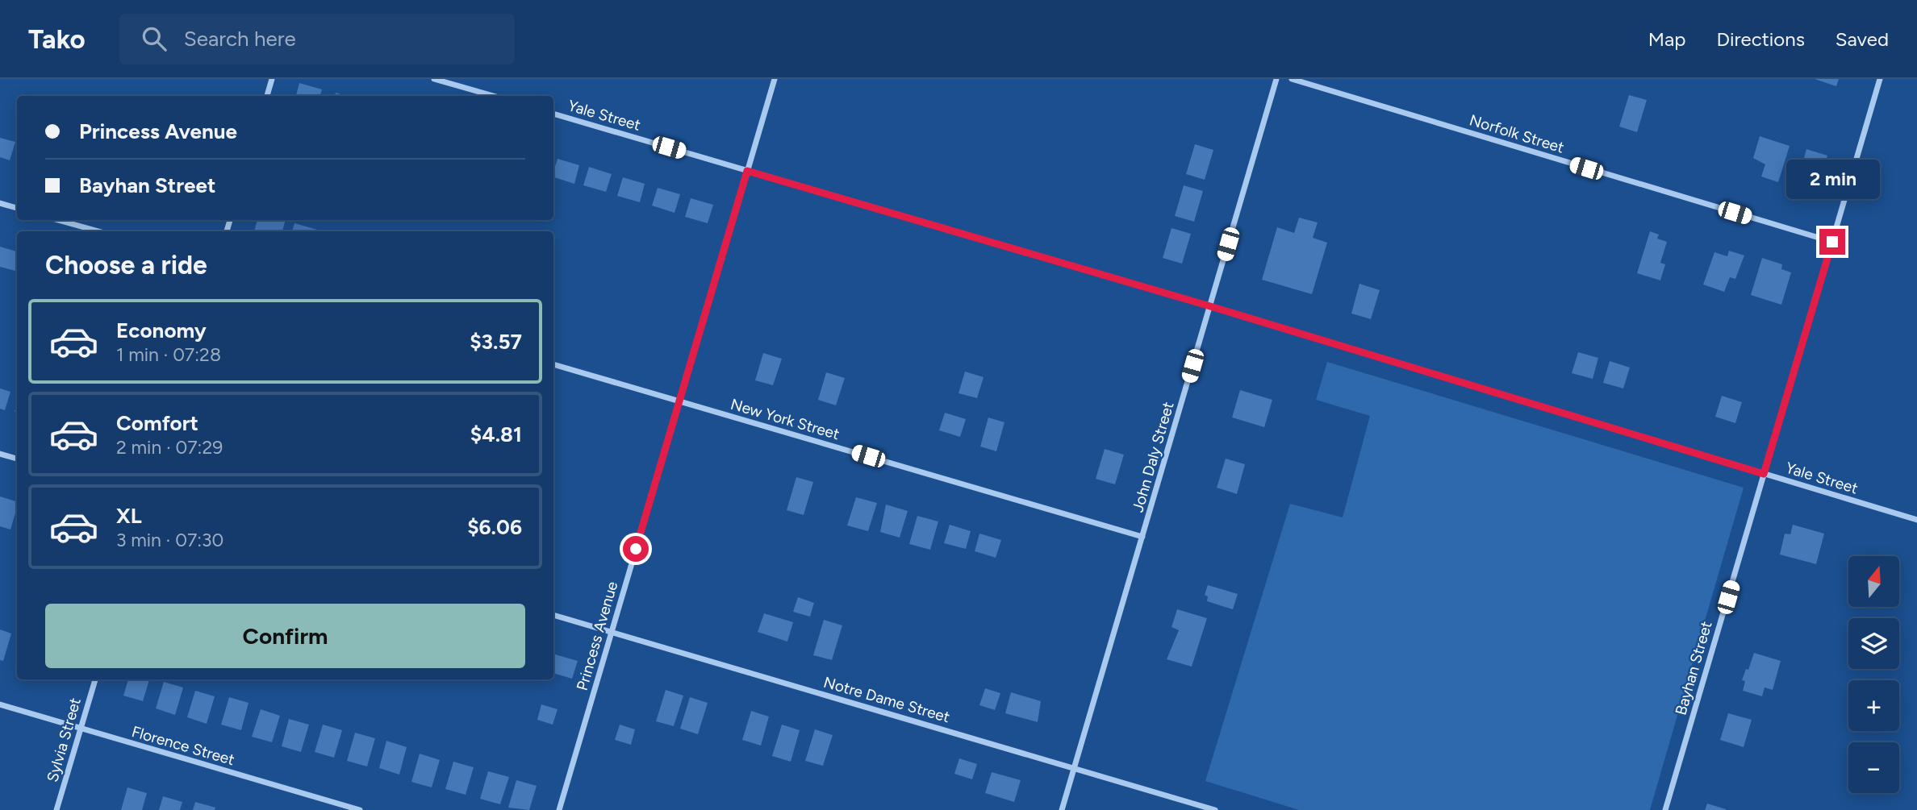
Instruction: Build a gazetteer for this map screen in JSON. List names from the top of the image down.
{
  "streets": {
    "street": [
      "Yale Street",
      "Norfolk Street",
      "New York Street",
      "John Daly Street",
      "Princess Avenue",
      "Bayhan Street",
      "Notre Dame Street",
      "Sylvia Street",
      "Florence Street"
    ]
  },
  "crossings": [
    ["Yale Street", "John Daly Street"],
    ["Yale Street", "Princess Avenue"],
    ["Yale Street", "Bayhan Street"],
    ["Norfolk Street", "Bayhan Street"],
    ["New York Street", "John Daly Street"],
    ["New York Street", "Princess Avenue"],
    ["John Daly Street", "Notre Dame Street"],
    ["Princess Avenue", "Notre Dame Street"],
    ["Sylvia Street", "Florence Street"]
  ],
  "north": "top",
  "page": {
    "header": "Tako",
    "search": "Search here",
    "nav": ["Map", "Directions", "Saved"],
    "banner": ["Princess Avenue", "Bayhan Street"],
    "bubble": "2 min",
    "heading": "Choose a ride",
    "list": [
      {
        "name": "Economy",
        "note": "1 min · 07:28",
        "value": "$3.57"
      },
      {
        "name": "Comfort",
        "note": "2 min · 07:29",
        "value": "$4.81"
      },
      {
        "name": "XL",
        "note": "3 min · 07:30",
        "value": "$6.06"
      }
    ],
    "map_buttons": ["+", "−"],
    "buttons": "Confirm"
  }
}
